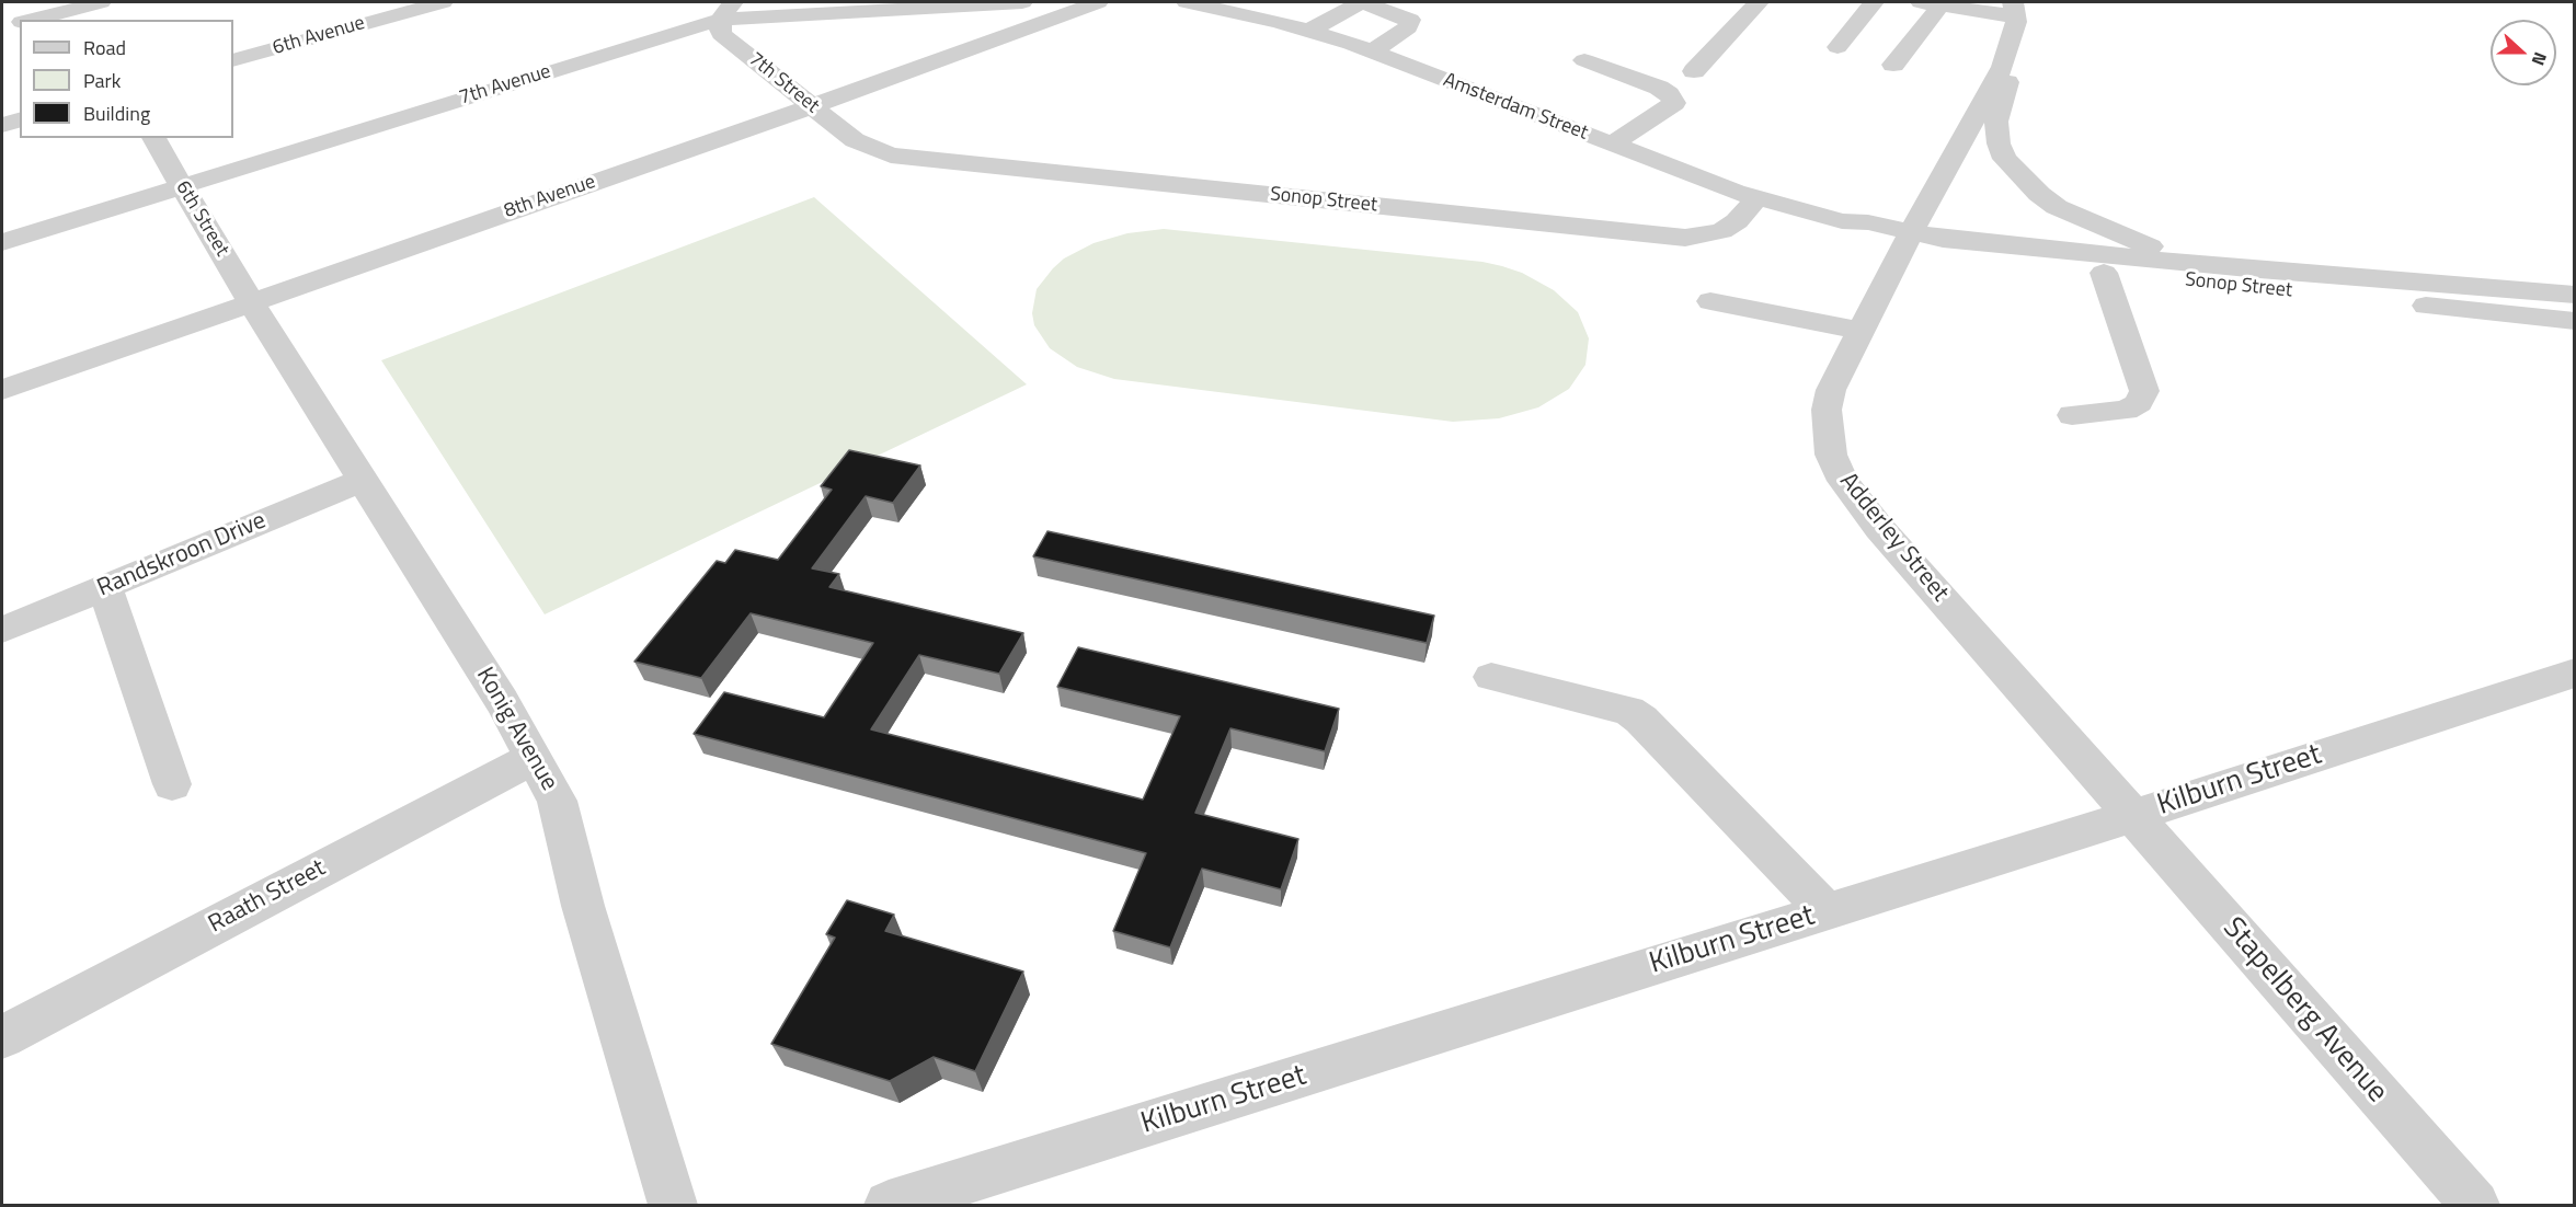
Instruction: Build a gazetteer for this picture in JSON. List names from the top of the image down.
{
  "streets": {
    "street": [
      "6th Avenue",
      "7th Street",
      "7th Avenue",
      "Amsterdam Street",
      "8th Avenue",
      "Sonop Street",
      "6th Street",
      "Adderley Street",
      "Randskroon Drive",
      "Konig Avenue",
      "Kilburn Street",
      "Raath Street",
      "Stapelberg Avenue"
    ]
  },
  "crossings": [
    ["7th Street", "7th Avenue"],
    ["7th Street", "8th Avenue"],
    ["7th Street", "Sonop Street"],
    ["7th Avenue", "6th Street"],
    ["Amsterdam Street", "Sonop Street"],
    ["Amsterdam Street", "Adderley Street"],
    ["8th Avenue", "6th Street"],
    ["8th Avenue", "Konig Avenue"],
    ["Sonop Street", "Adderley Street"],
    ["6th Street", "Konig Avenue"],
    ["Adderley Street", "Kilburn Street"],
    ["Adderley Street", "Stapelberg Avenue"],
    ["Randskroon Drive", "Konig Avenue"],
    ["Konig Avenue", "Raath Street"],
    ["Kilburn Street", "Stapelberg Avenue"]
  ],
  "legend": ["Road", "Park", "Building"],
  "north": "right"
}
